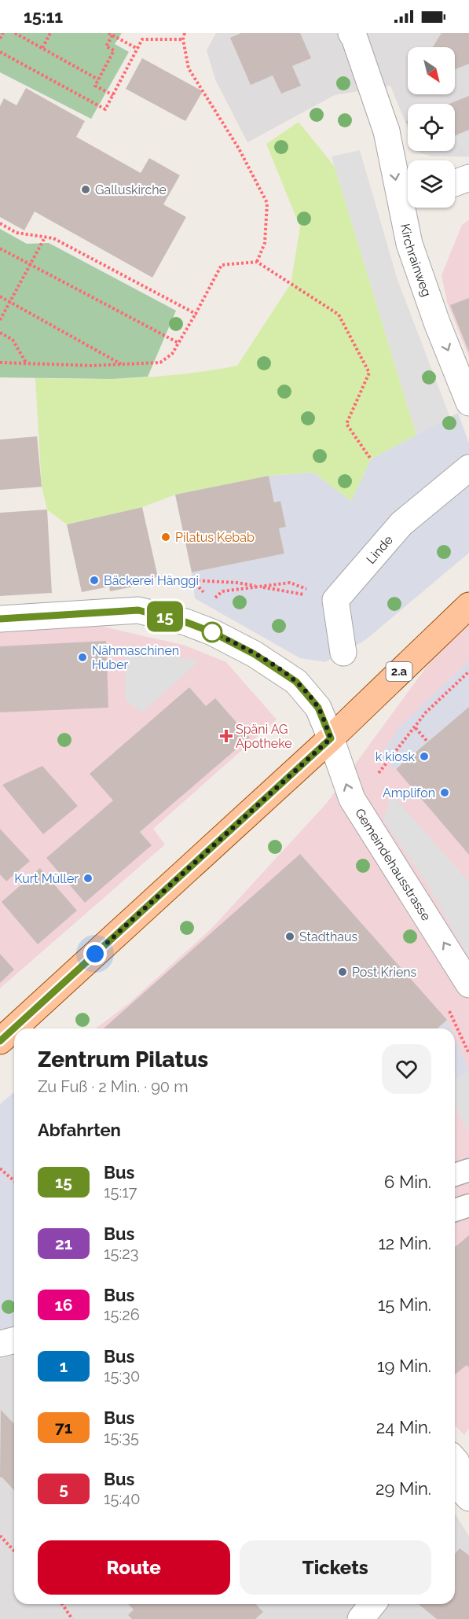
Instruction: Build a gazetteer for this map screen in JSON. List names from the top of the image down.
{
  "streets": {
    "main road": ["2.a"],
    "street": ["Kirchrainweg", "Linde", "Gemeindehausstrasse"]
  },
  "crossings": [
    ["2.a", "Gemeindehausstrasse"]
  ],
  "one_way": ["Kirchrainweg", "Gemeindehausstrasse"],
  "places": {
    "other": [
      "Galluskirche",
      "Pilatus Kebab",
      "Bäckerei Hänggi",
      "Nähmaschinen Huber",
      "k kiosk",
      "Amplifon",
      "Kurt Müller",
      "Stadthaus",
      "Post Kriens"
    ],
    "health": ["Späni AG Apotheke"]
  },
  "lines": ["bus line 15"],
  "north": "bottom right",
  "page": {
    "status": "15:11",
    "on_map": "15",
    "heading": [
      ["Zentrum Pilatus", "Zu Fuß · 2 Min. · 90 m"],
      "Abfahrten"
    ],
    "list": [
      {
        "mark": "15",
        "name": "Bus",
        "note": "15:17",
        "value": "6 Min."
      },
      {
        "mark": "21",
        "name": "Bus",
        "note": "15:23",
        "value": "12 Min."
      },
      {
        "mark": "16",
        "name": "Bus",
        "note": "15:26",
        "value": "15 Min."
      },
      {
        "mark": "1",
        "name": "Bus",
        "note": "15:30",
        "value": "19 Min."
      },
      {
        "mark": "71",
        "name": "Bus",
        "note": "15:35",
        "value": "24 Min."
      },
      {
        "mark": "5",
        "name": "Bus",
        "note": "15:40",
        "value": "29 Min."
      }
    ],
    "buttons": ["Route", "Tickets"]
  }
}
